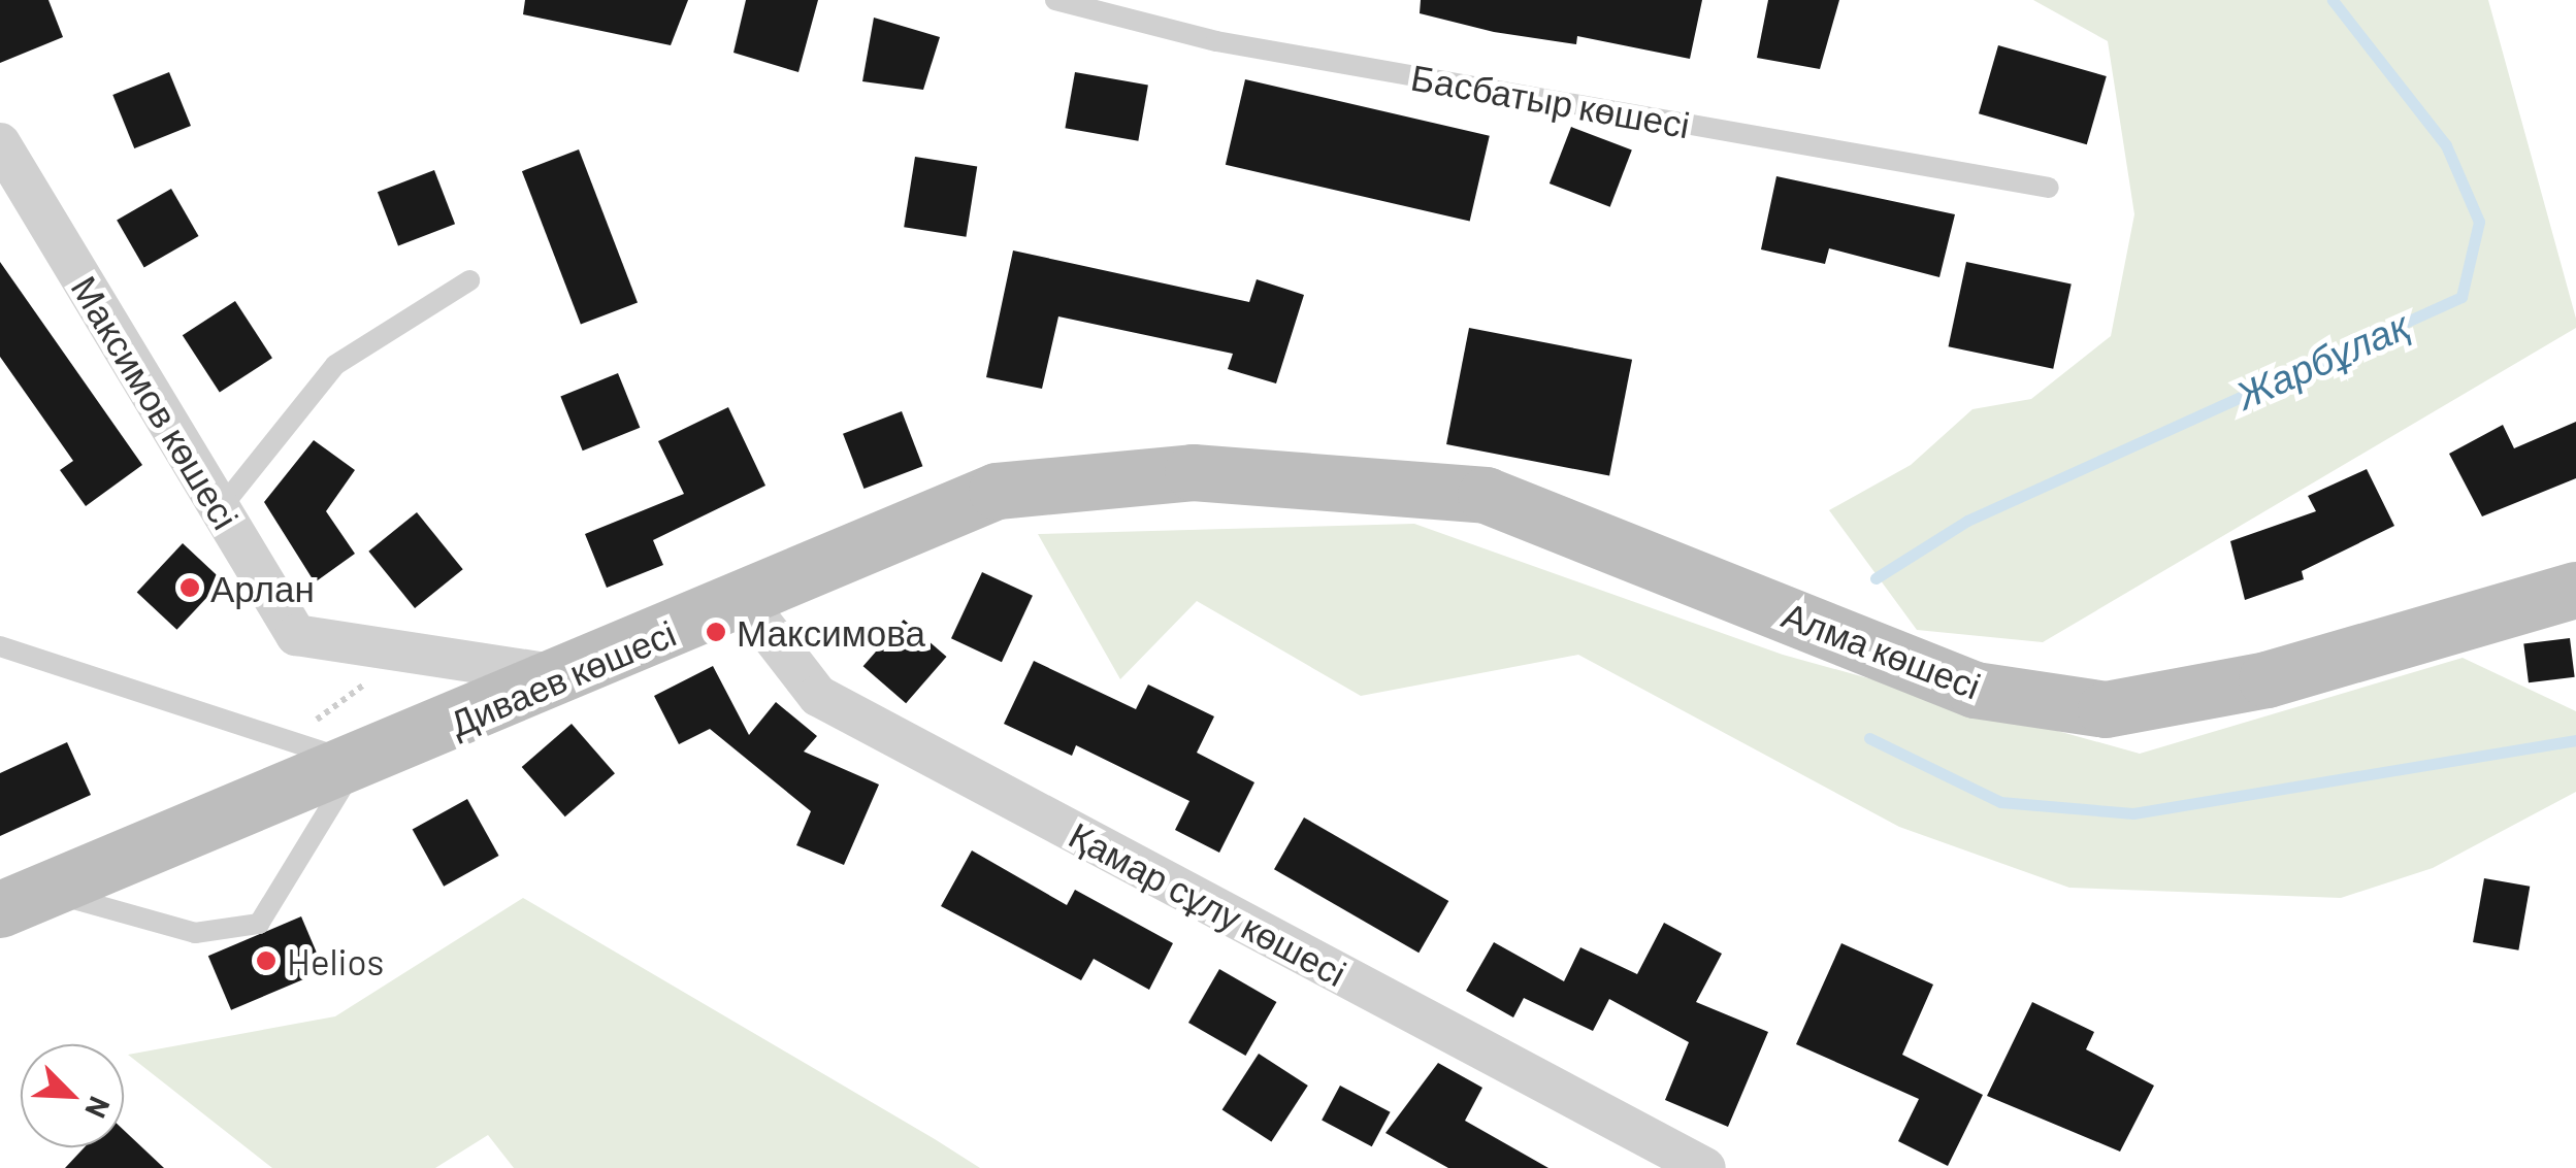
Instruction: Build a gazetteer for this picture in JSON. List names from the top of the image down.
{
  "streets": {
    "street": [
      "Максимов көшесі",
      "Алма көшесі",
      "Диваев көшесі",
      "Қамар сұлу көшесі"
    ],
    "lane": ["Басбатыр көшесі"]
  },
  "crossings": [
    ["Максимов көшесі", "Диваев көшесі"],
    ["Алма көшесі", "Диваев көшесі"],
    ["Диваев көшесі", "Қамар сұлу көшесі"]
  ],
  "water": ["Жарбұлақ"],
  "places": ["Арлан", "Максимова", "Helios"],
  "north": "bottom right"
}
